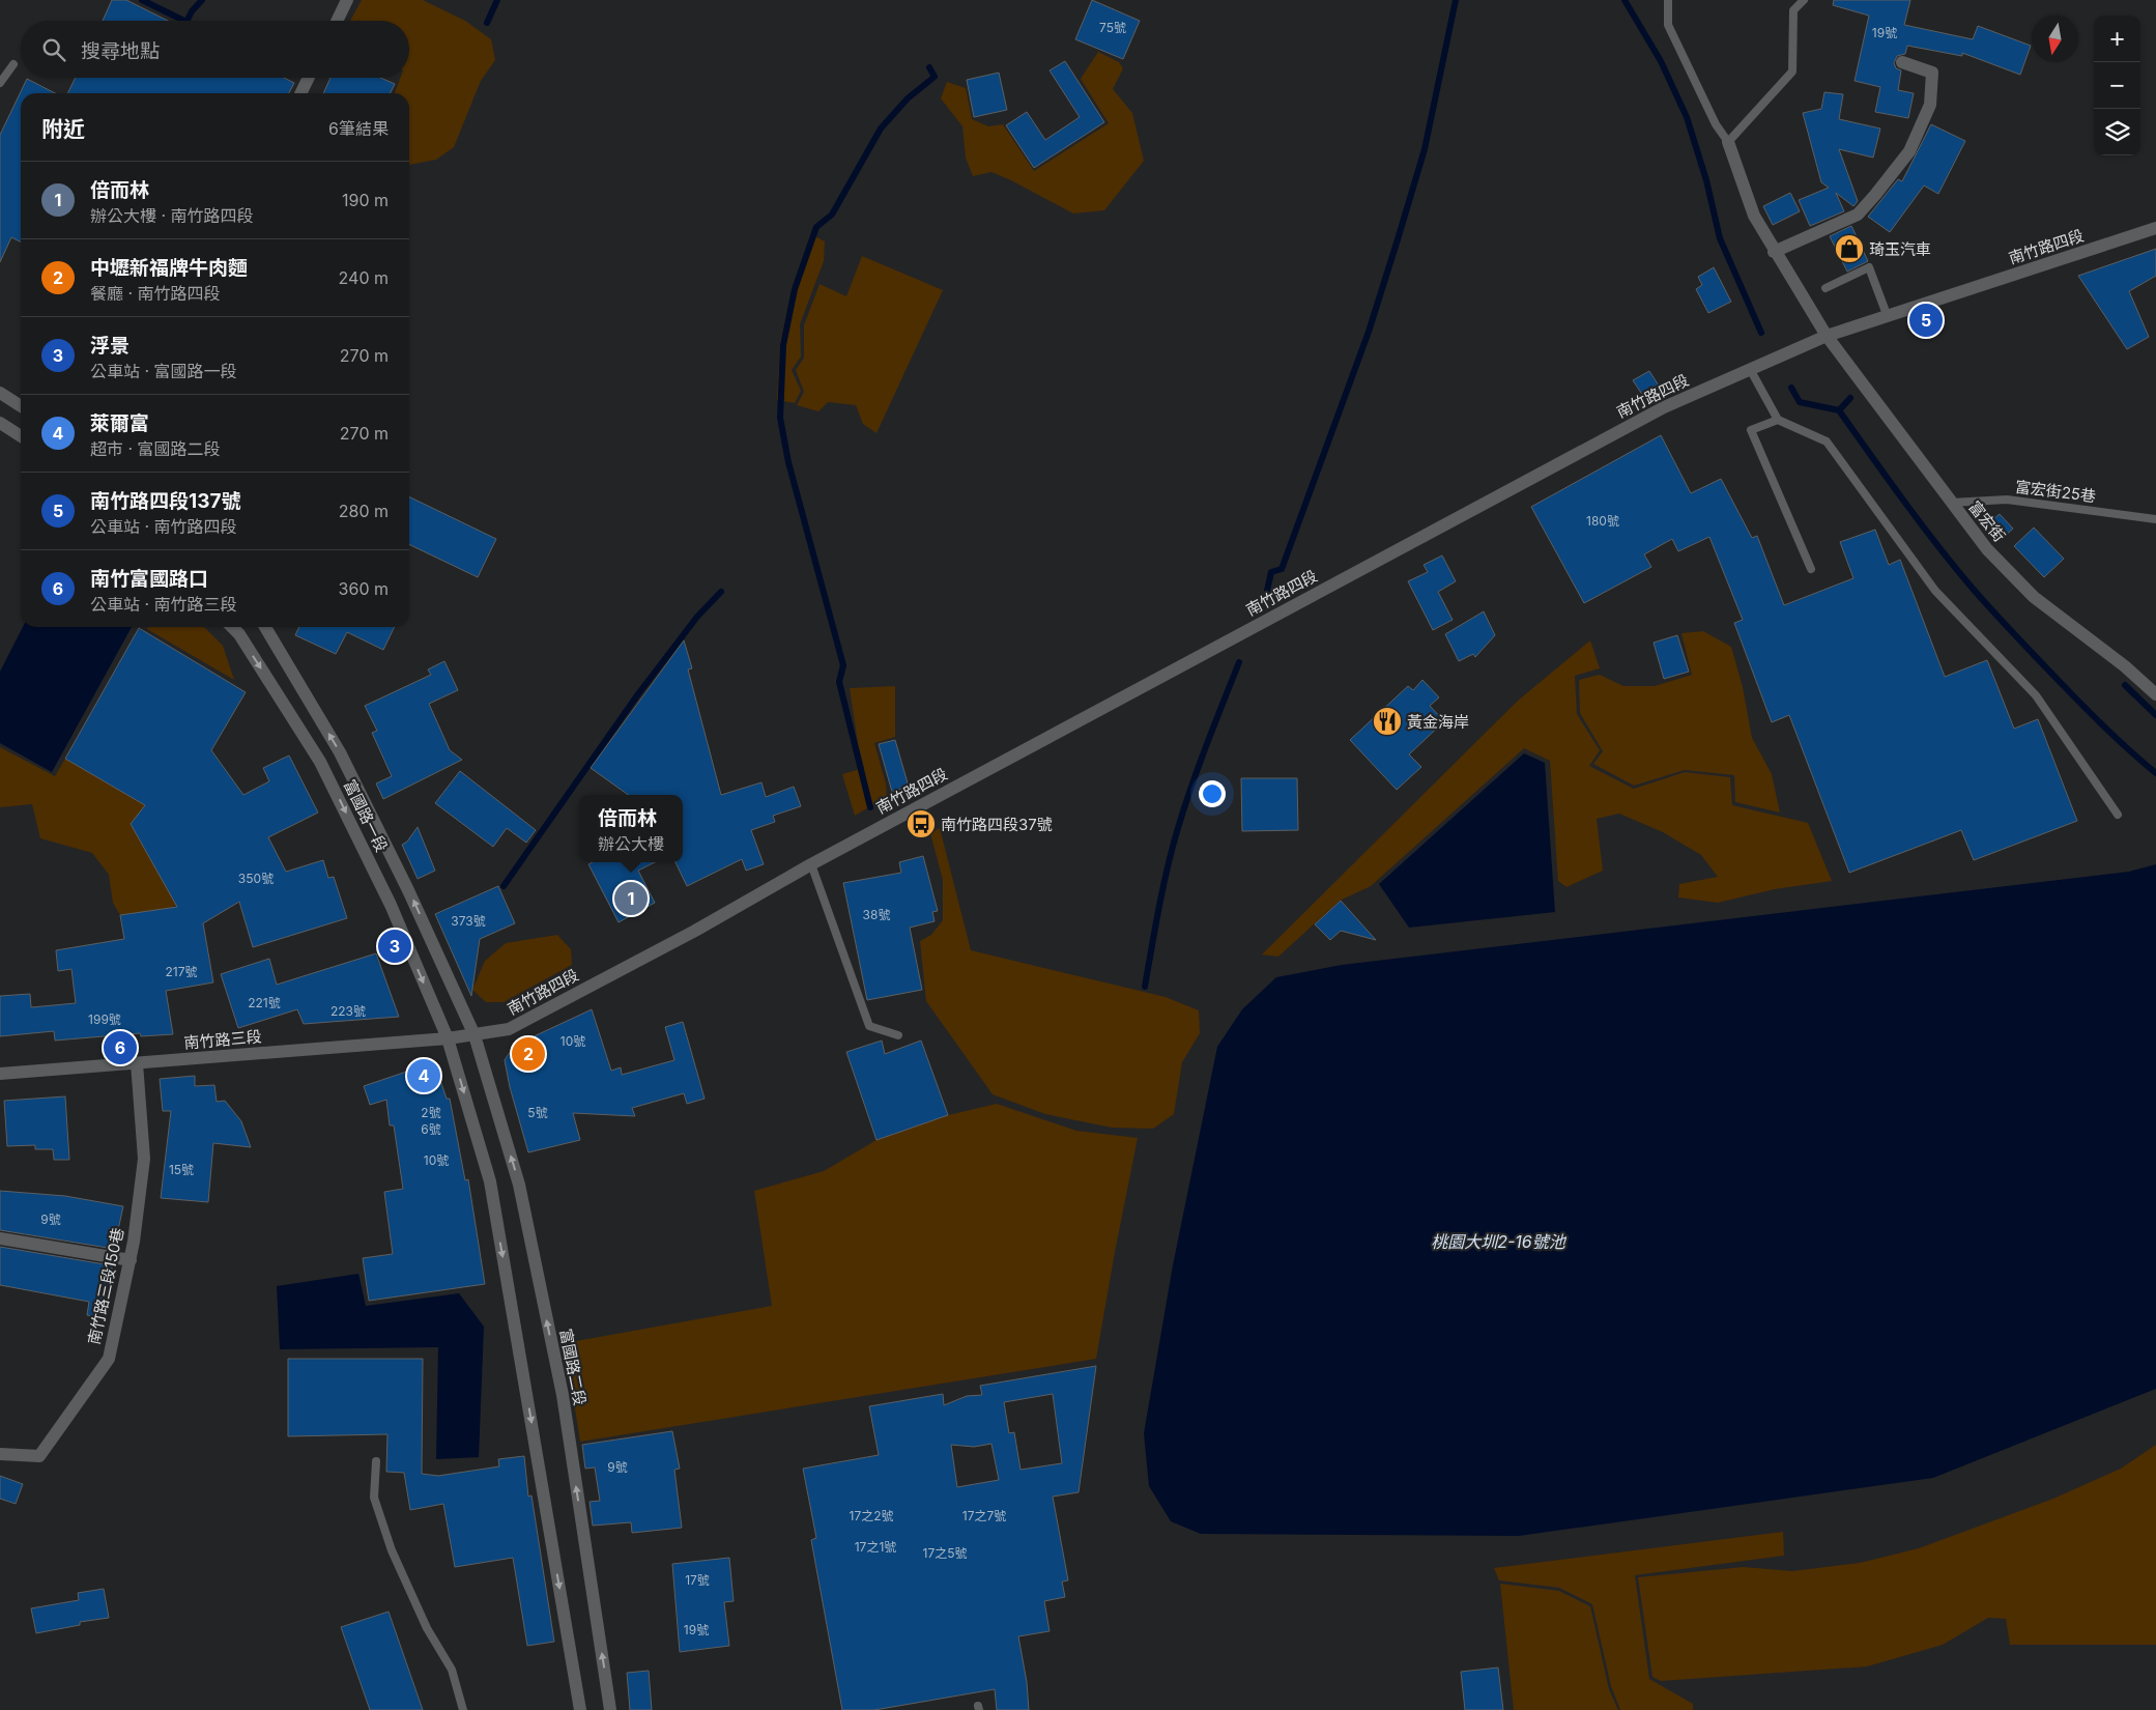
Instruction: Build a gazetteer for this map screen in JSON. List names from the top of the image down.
{
  "streets": {
    "street": [
      "南竹路四段",
      "富宏街",
      "富國路一段",
      "南竹路三段",
      "南竹路三段150巷",
      "富國路二段"
    ],
    "lane": ["富宏街25巷"]
  },
  "crossings": [
    ["南竹路四段", "富宏街"],
    ["南竹路四段", "富國路一段"],
    ["南竹路四段", "南竹路三段"],
    ["南竹路四段", "富國路二段"],
    ["富宏街25巷", "富宏街"],
    ["富國路一段", "南竹路三段"],
    ["富國路一段", "富國路二段"],
    ["南竹路三段", "南竹路三段150巷"]
  ],
  "water": ["桃園大圳2-16號池"],
  "places": {
    "shop": ["琦玉汽車"],
    "restaurant": ["黃金海岸"],
    "bus stop": ["南竹路四段37號"]
  },
  "house_numbers": [
    "75號",
    "19號",
    "180號",
    "350號",
    "38號",
    "373號",
    "217號",
    "221號",
    "223號",
    "199號",
    "10號",
    "2號",
    "5號",
    "6號",
    "10號",
    "15號",
    "9號",
    "9號",
    "17之2號",
    "17之7號",
    "17之1號",
    "17之5號",
    "17號",
    "19號"
  ],
  "north": "bottom",
  "page": {
    "map_buttons": ["+", "−"],
    "search": "搜尋地點",
    "heading": ["附近", "6筆結果"],
    "list": [
      {
        "mark": "1",
        "name": "倍而林",
        "note": "辦公大樓 · 南竹路四段",
        "value": "190 m"
      },
      {
        "mark": "2",
        "name": "中壢新福牌牛肉麵",
        "note": "餐廳 · 南竹路四段",
        "value": "240 m"
      },
      {
        "mark": "3",
        "name": "浮景",
        "note": "公車站 · 富國路一段",
        "value": "270 m"
      },
      {
        "mark": "4",
        "name": "萊爾富",
        "note": "超市 · 富國路二段",
        "value": "270 m"
      },
      {
        "mark": "5",
        "name": "南竹路四段137號",
        "note": "公車站 · 南竹路四段",
        "value": "280 m"
      },
      {
        "mark": "6",
        "name": "南竹富國路口",
        "note": "公車站 · 南竹路三段",
        "value": "360 m"
      }
    ],
    "pins": [
      "5",
      "1",
      "3",
      "6",
      "2",
      "4"
    ],
    "popup": ["倍而林", "辦公大樓"]
  }
}
